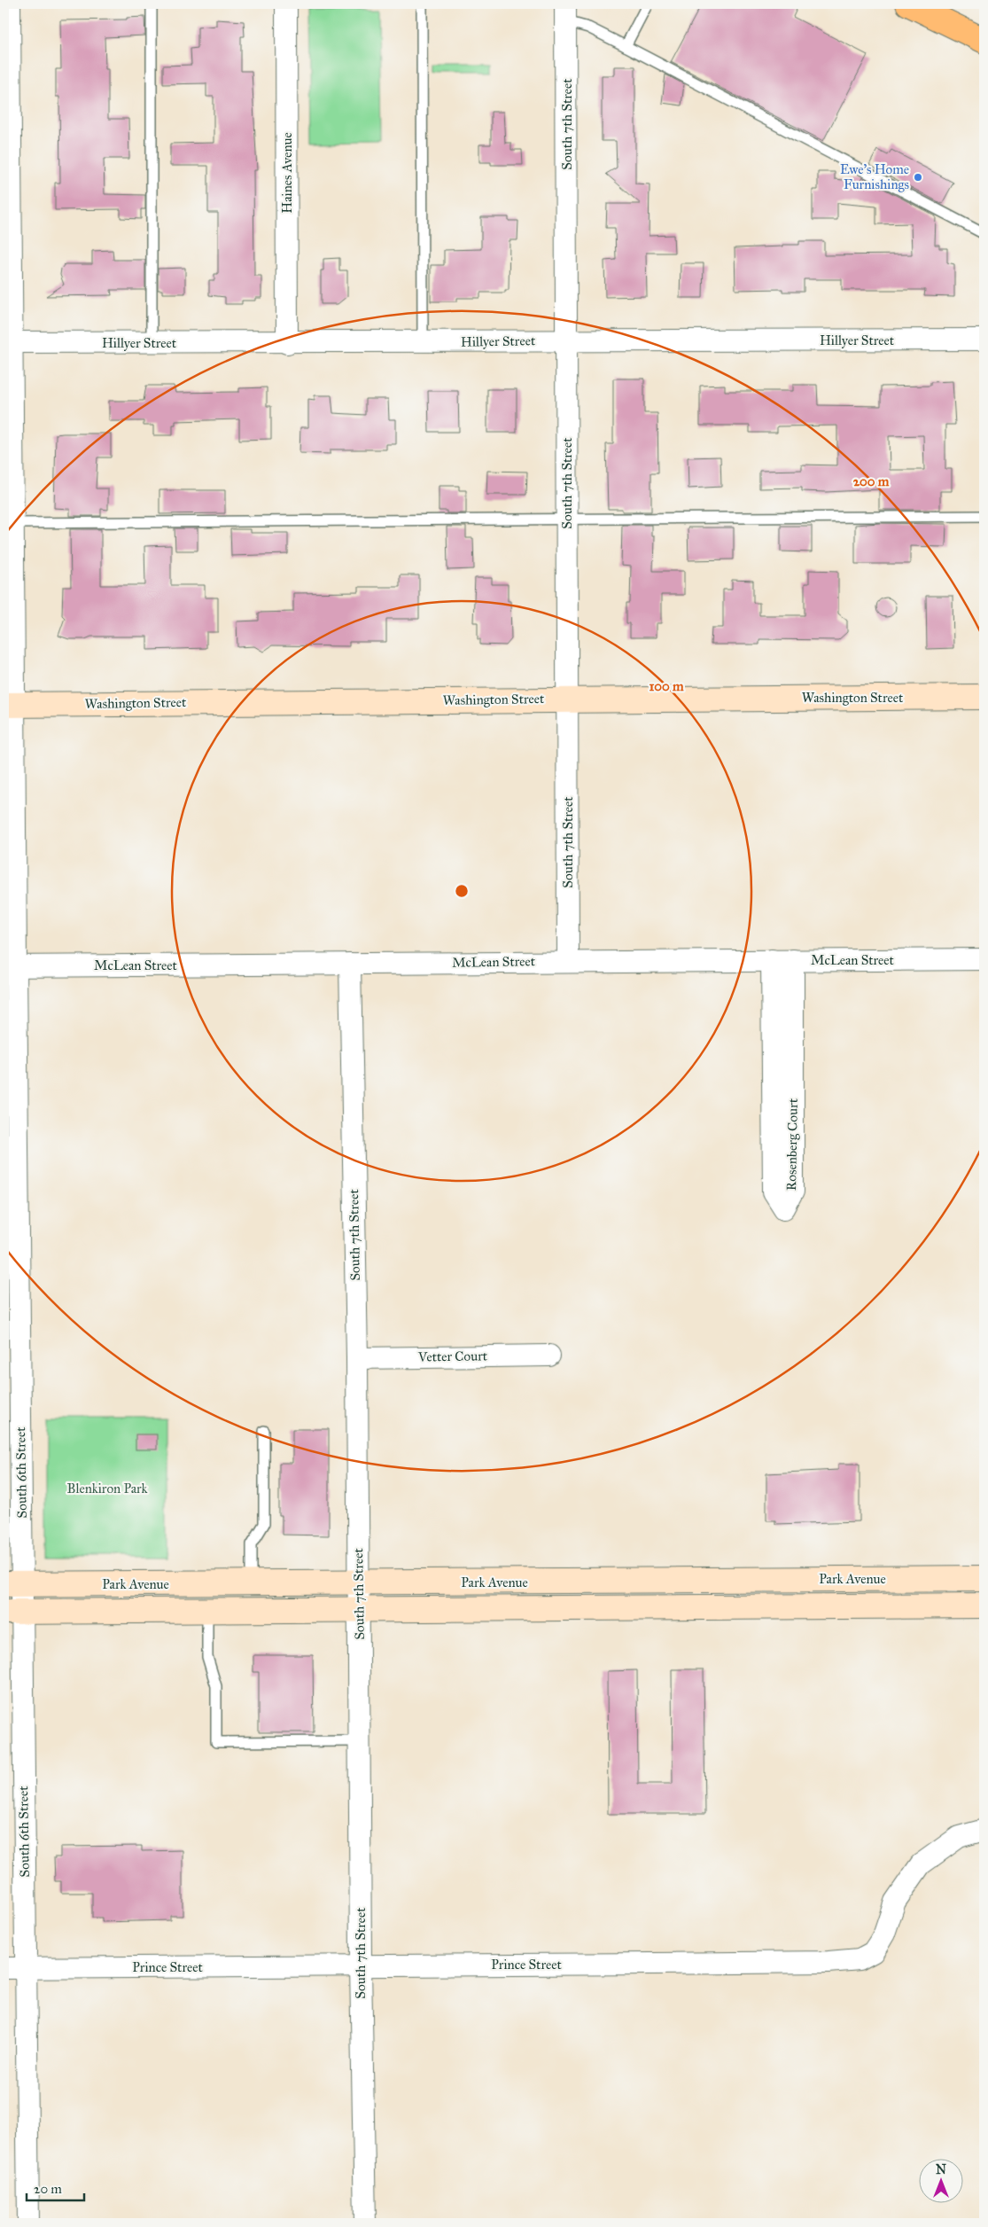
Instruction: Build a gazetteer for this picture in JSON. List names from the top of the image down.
{
  "streets": {
    "street": [
      "South 7th Street",
      "Haines Avenue",
      "Hillyer Street",
      "Washington Street",
      "McLean Street",
      "Rosenberg Court",
      "Vetter Court",
      "South 6th Street",
      "Park Avenue",
      "Prince Street"
    ]
  },
  "crossings": [
    ["South 7th Street", "Hillyer Street"],
    ["South 7th Street", "Washington Street"],
    ["South 7th Street", "McLean Street"],
    ["South 7th Street", "Vetter Court"],
    ["South 7th Street", "Park Avenue"],
    ["South 7th Street", "Prince Street"],
    ["Haines Avenue", "Hillyer Street"],
    ["Hillyer Street", "South 6th Street"],
    ["Washington Street", "South 6th Street"],
    ["McLean Street", "Rosenberg Court"],
    ["McLean Street", "South 6th Street"],
    ["South 6th Street", "Park Avenue"],
    ["South 6th Street", "Prince Street"]
  ],
  "parks": ["Blenkiron Park"],
  "places": ["Ewe's Home Furnishings"],
  "scale_bar": "20 m",
  "north": "top",
  "rings": ["200 m", "100 m"]
}
